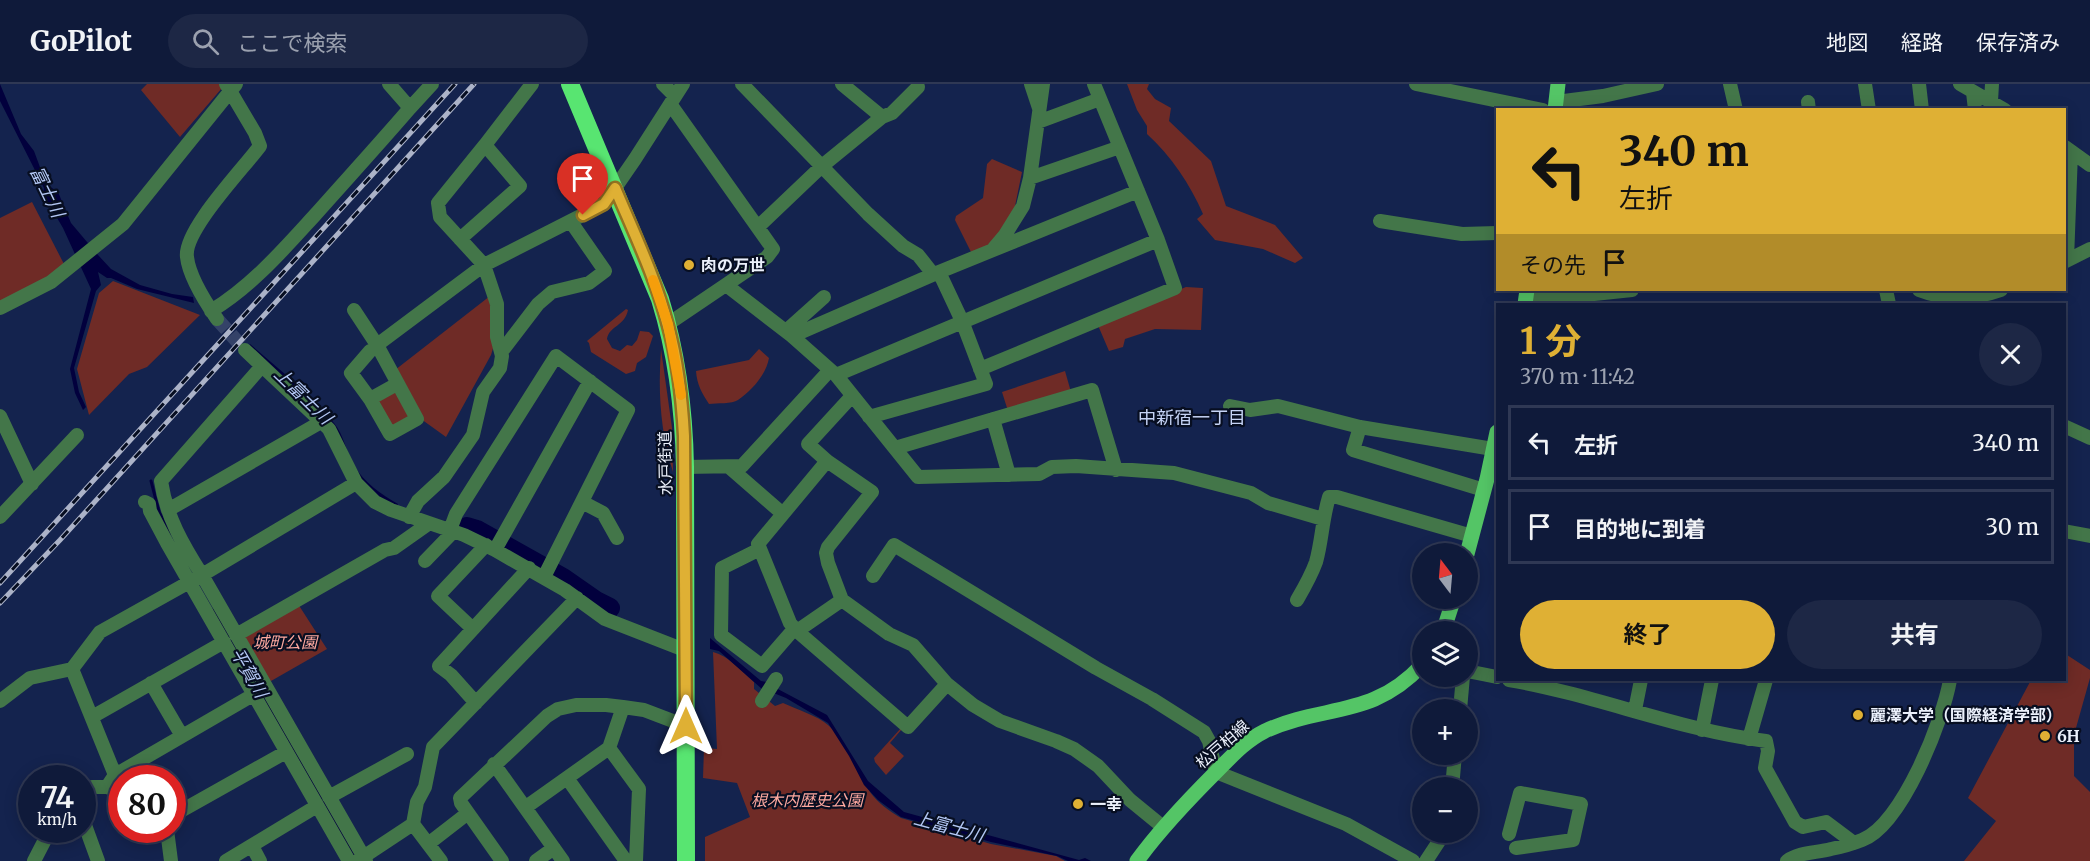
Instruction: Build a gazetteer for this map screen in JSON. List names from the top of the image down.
{
  "streets": {
    "highway": ["水戸街道"],
    "main road": ["松戸柏線"]
  },
  "districts": ["中新宿一丁目"],
  "water": ["富士川", "上富士川", "平賀川"],
  "parks": ["城町公園", "根木内歴史公園"],
  "places": [
    "肉の万世",
    "麗澤大学（国際経済学部）",
    "6H",
    "一幸"
  ],
  "north": "top",
  "page": {
    "header": "GoPilot",
    "search": "ここで検索",
    "nav": ["地図", "経路", "保存済み"],
    "turn": ["340 m", "左折"],
    "then": "その先",
    "heading": ["1 分", "370 m · 11:42"],
    "list": [
      {
        "name": "左折",
        "value": "340 m"
      },
      {
        "name": "目的地に到着",
        "value": "30 m"
      }
    ],
    "map_buttons": ["+", "−"],
    "buttons": ["終了", "共有"],
    "speed": "74 km/h",
    "limit": "80"
  }
}
